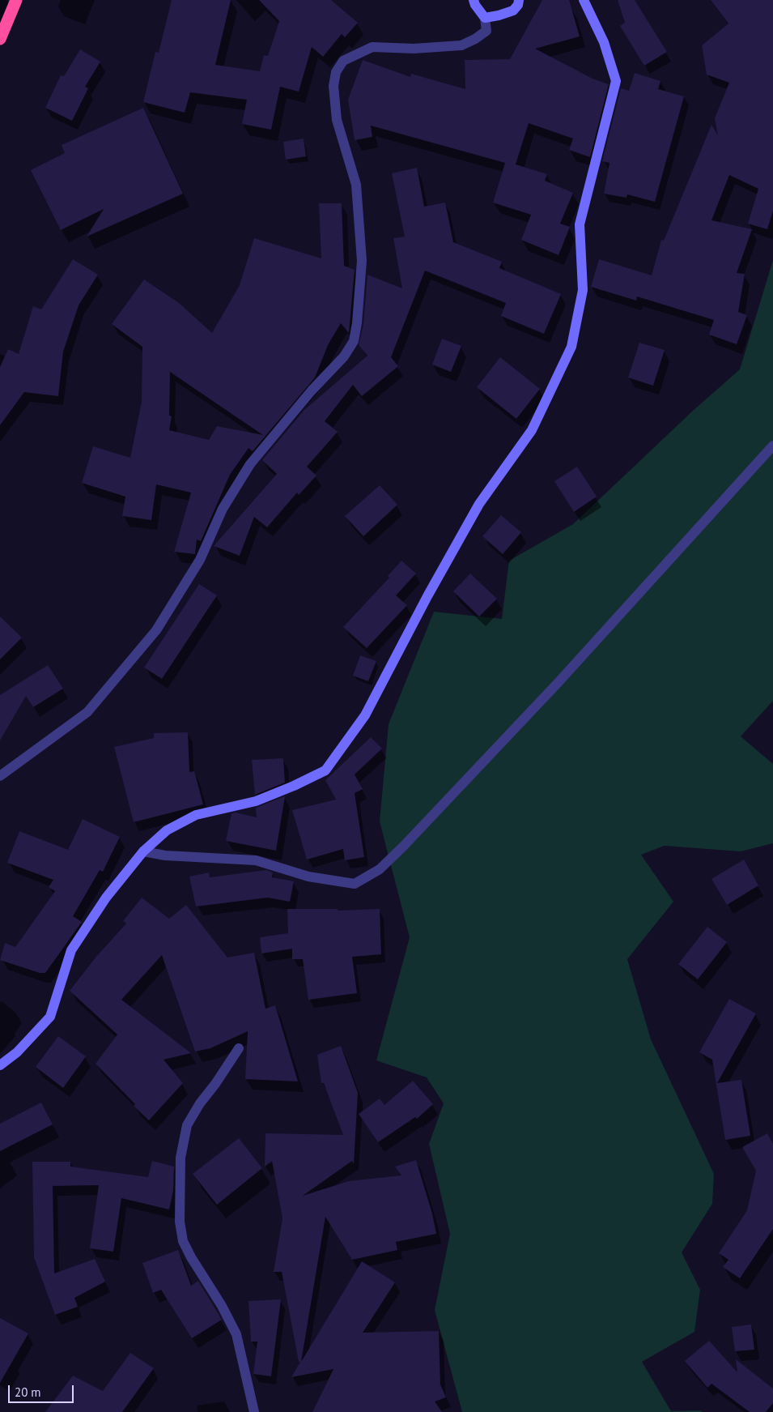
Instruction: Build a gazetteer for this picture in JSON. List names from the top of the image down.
{
  "scale_bar": "20 m"
}
